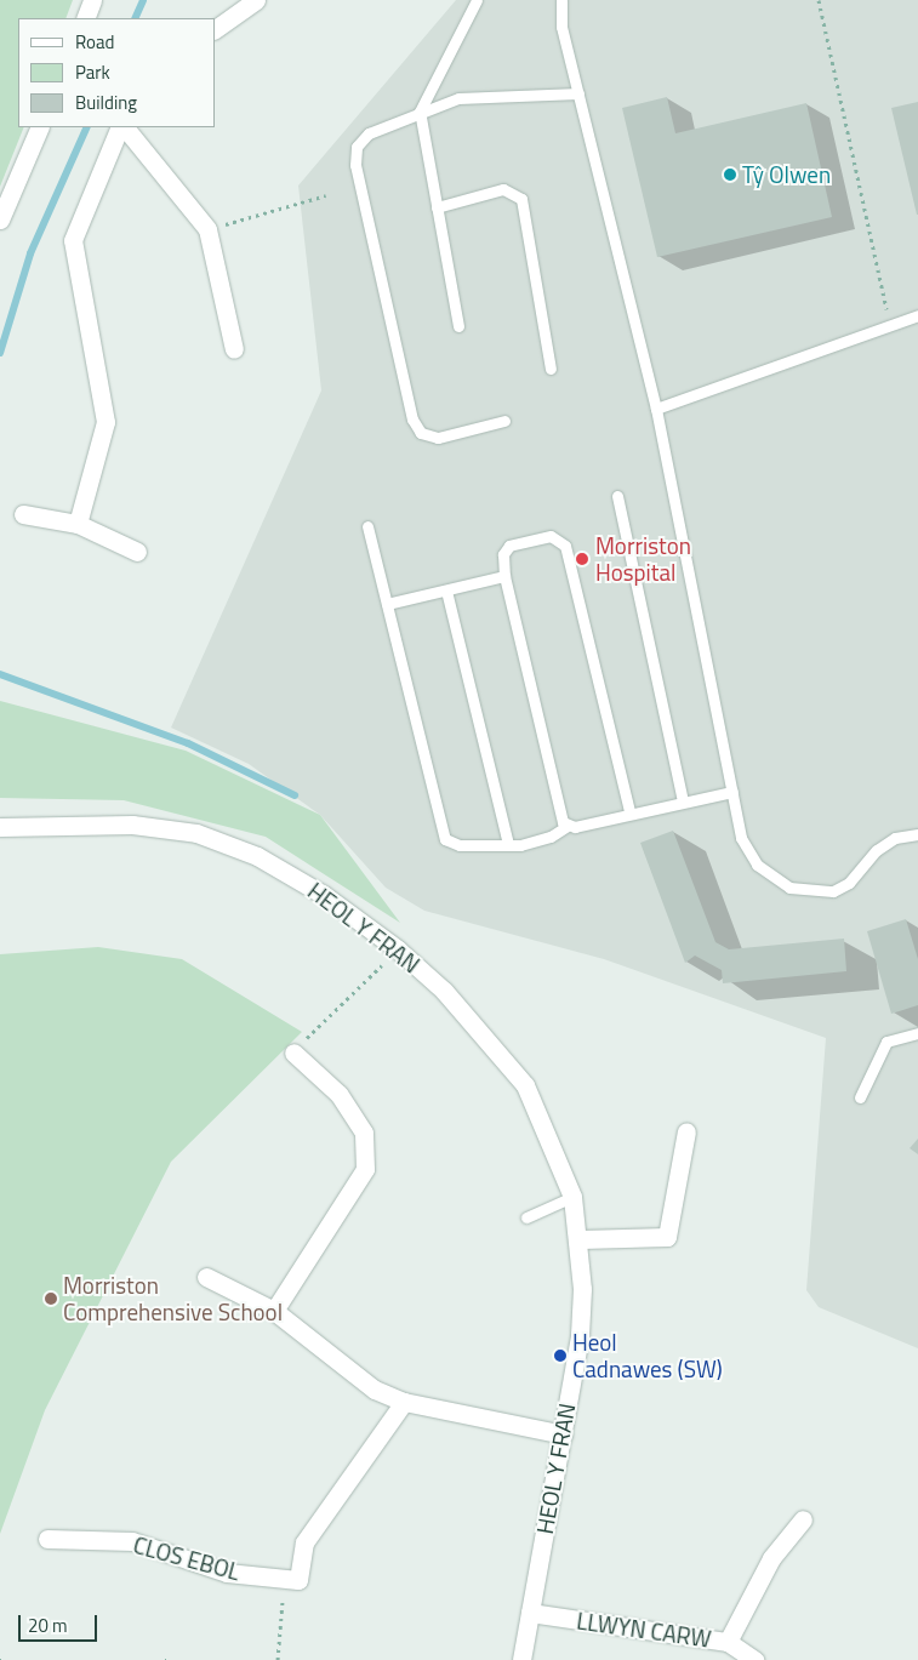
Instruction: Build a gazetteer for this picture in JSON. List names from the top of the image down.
{
  "streets": {
    "street": ["HEOL Y FRAN", "CLOS EBOL", "LLWYN CARW"]
  },
  "crossings": [
    ["HEOL Y FRAN", "LLWYN CARW"]
  ],
  "places": [
    "Tŷ Olwen",
    "Morriston Hospital",
    "Morriston Comprehensive School",
    "Heol Cadnawes (SW)"
  ],
  "legend": ["Road", "Park", "Building"],
  "scale_bar": "20 m"
}
